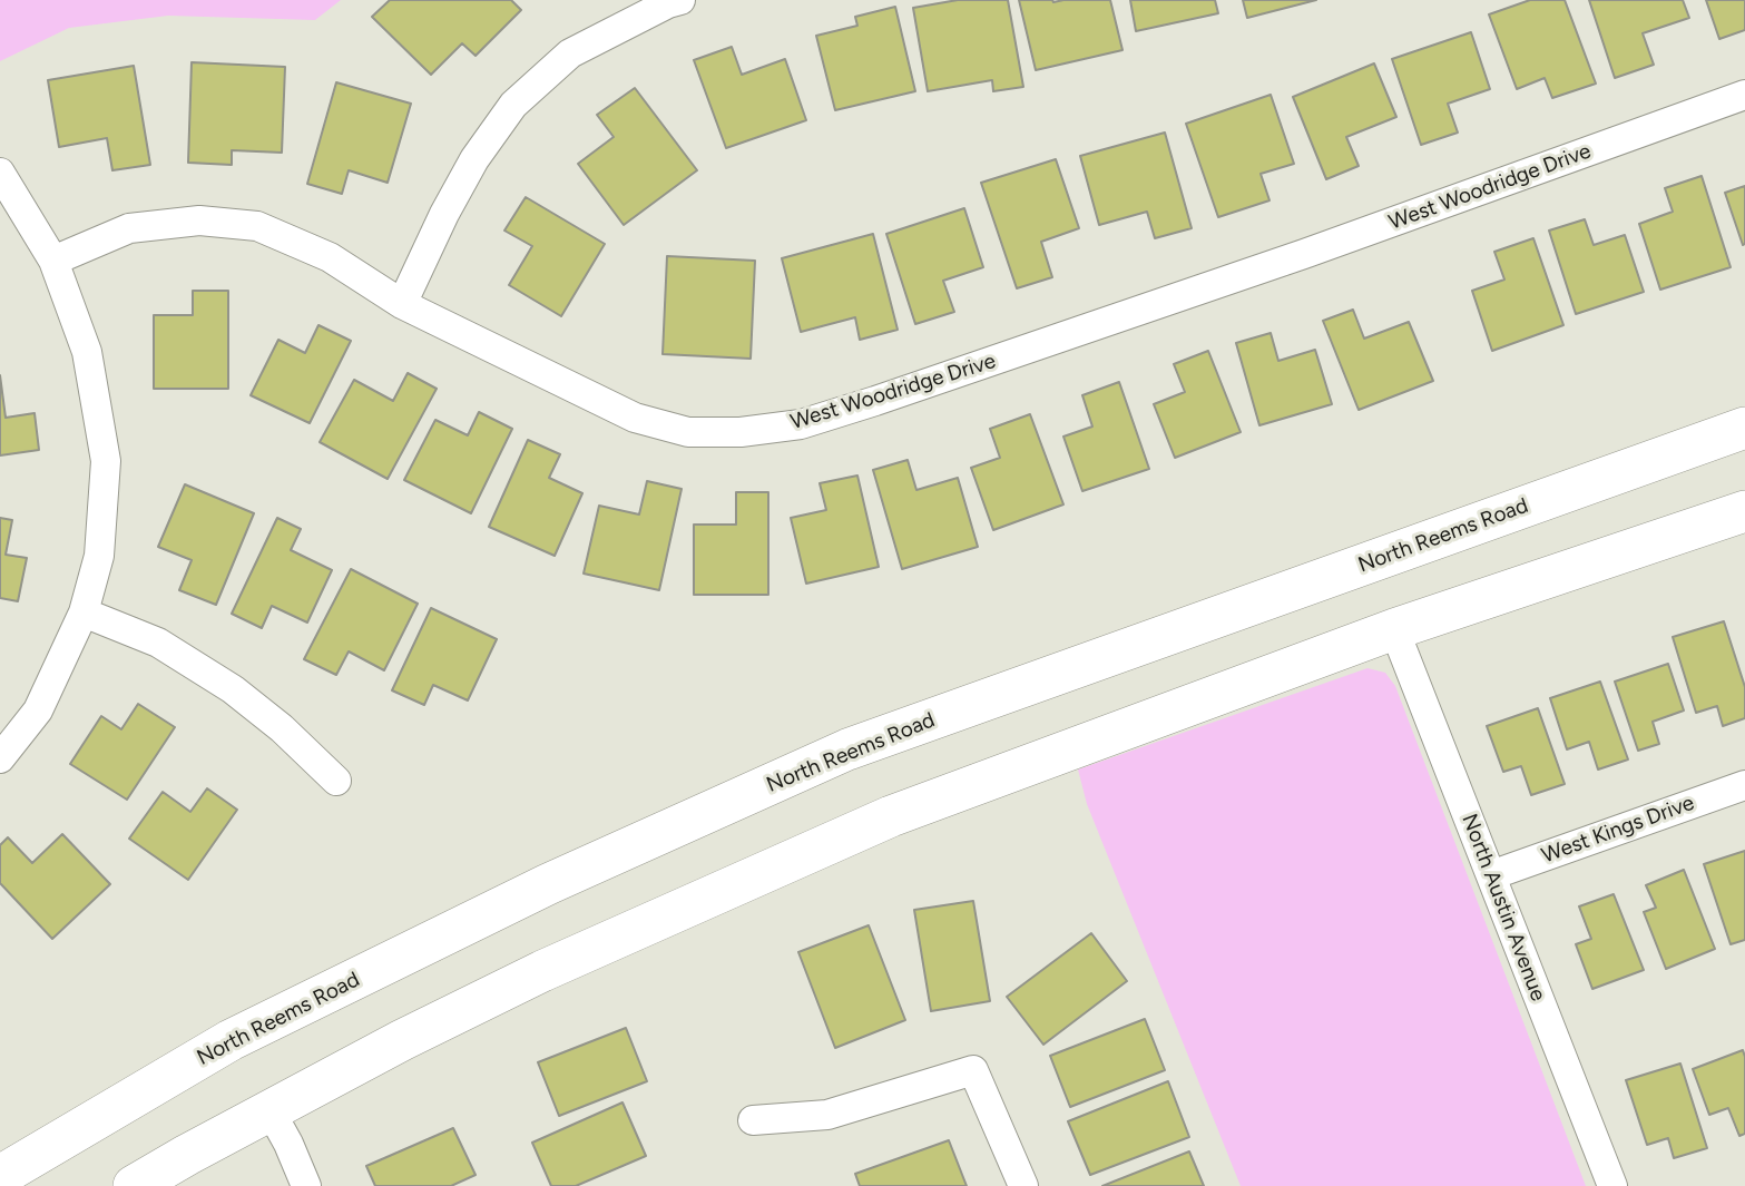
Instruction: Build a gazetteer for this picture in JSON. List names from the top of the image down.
{
  "streets": {
    "main road": ["North Reems Road"],
    "street": ["West Woodridge Drive", "West Kings Drive", "North Austin Avenue"]
  },
  "crossings": [
    ["West Kings Drive", "North Austin Avenue"]
  ]
}
